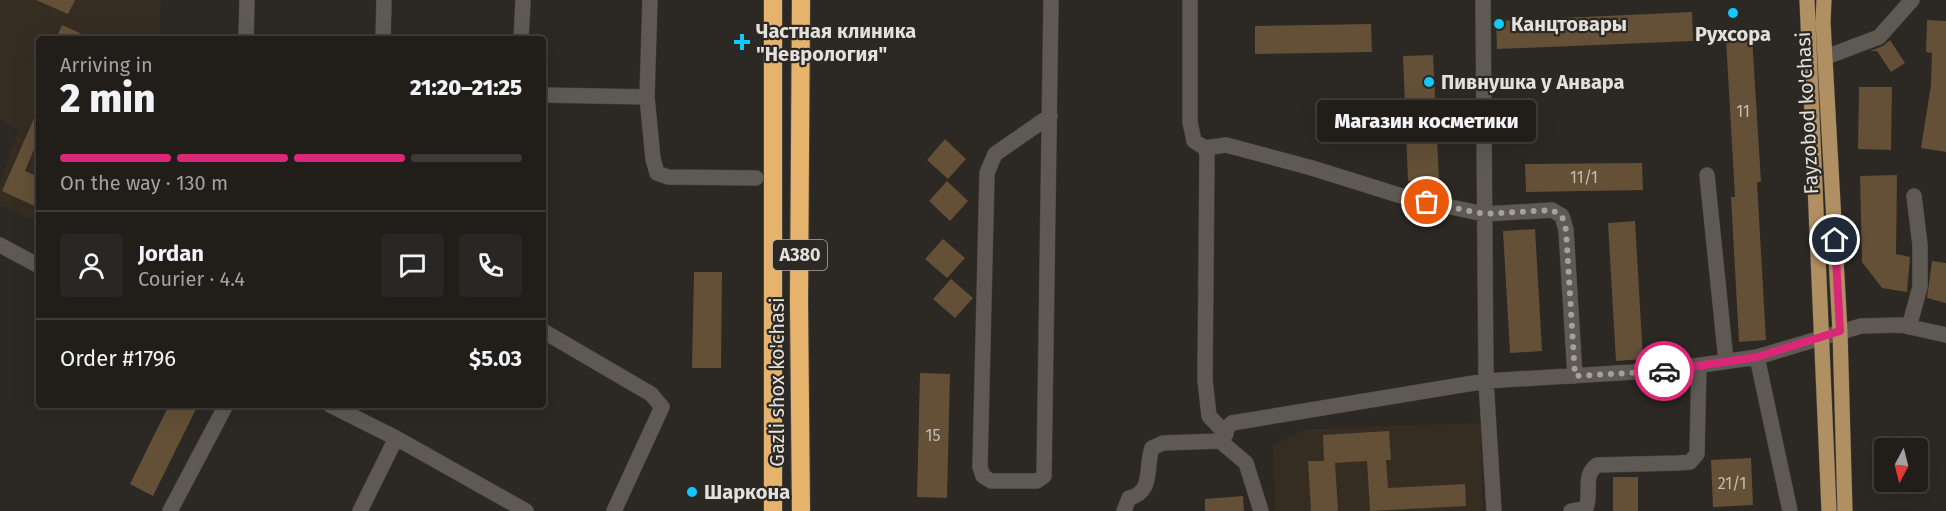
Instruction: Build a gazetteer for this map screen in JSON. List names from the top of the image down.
{
  "streets": {
    "highway": ["A380", "Gazli shox ko'chasi"],
    "main road": ["Fayzobod ko'chasi"]
  },
  "places": {
    "other": [
      "Рухсора",
      "Канцтовары",
      "Пивнушка у Анвара",
      "Магазин косметики",
      "Шаркона"
    ],
    "health": ["Частная клиника \"Неврология\""]
  },
  "house_numbers": [
    "11",
    "11/1",
    "15",
    "21/1"
  ],
  "north": "bottom",
  "page": {
    "heading": ["2 min", "Arriving in", "21:20–21:25"],
    "panel": [
      "Jordan",
      "Courier · 4.4",
      "Order #1796",
      "$5.03"
    ],
    "bubble": "Магазин косметики",
    "bar": "On the way · 130 m"
  }
}
